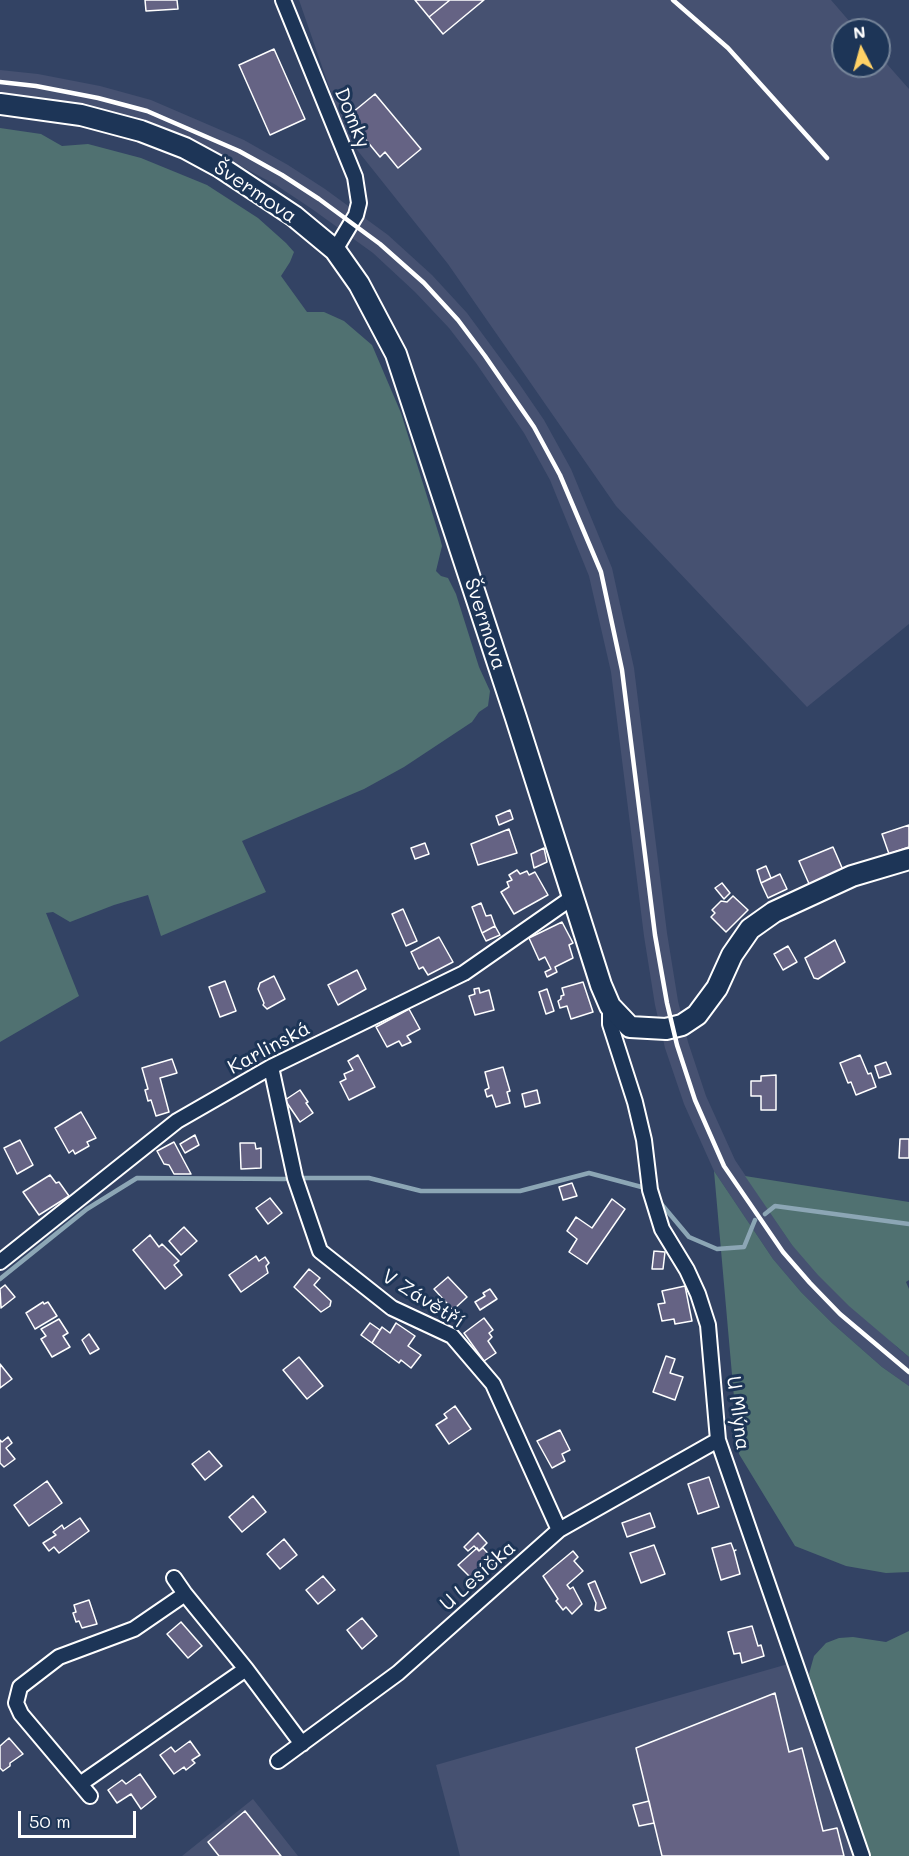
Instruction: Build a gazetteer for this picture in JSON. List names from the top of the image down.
{
  "streets": {
    "street": [
      "Domky",
      "Švermova",
      "Karlinská",
      "V Závětří",
      "U Mlýna",
      "U Lesíčka"
    ]
  },
  "crossings": [
    ["Domky", "Švermova"],
    ["Švermova", "Karlinská"],
    ["Švermova", "U Mlýna"],
    ["Karlinská", "V Závětří"],
    ["V Závětří", "U Lesíčka"],
    ["U Mlýna", "U Lesíčka"]
  ],
  "scale_bar": "50 m",
  "north": "top"
}
